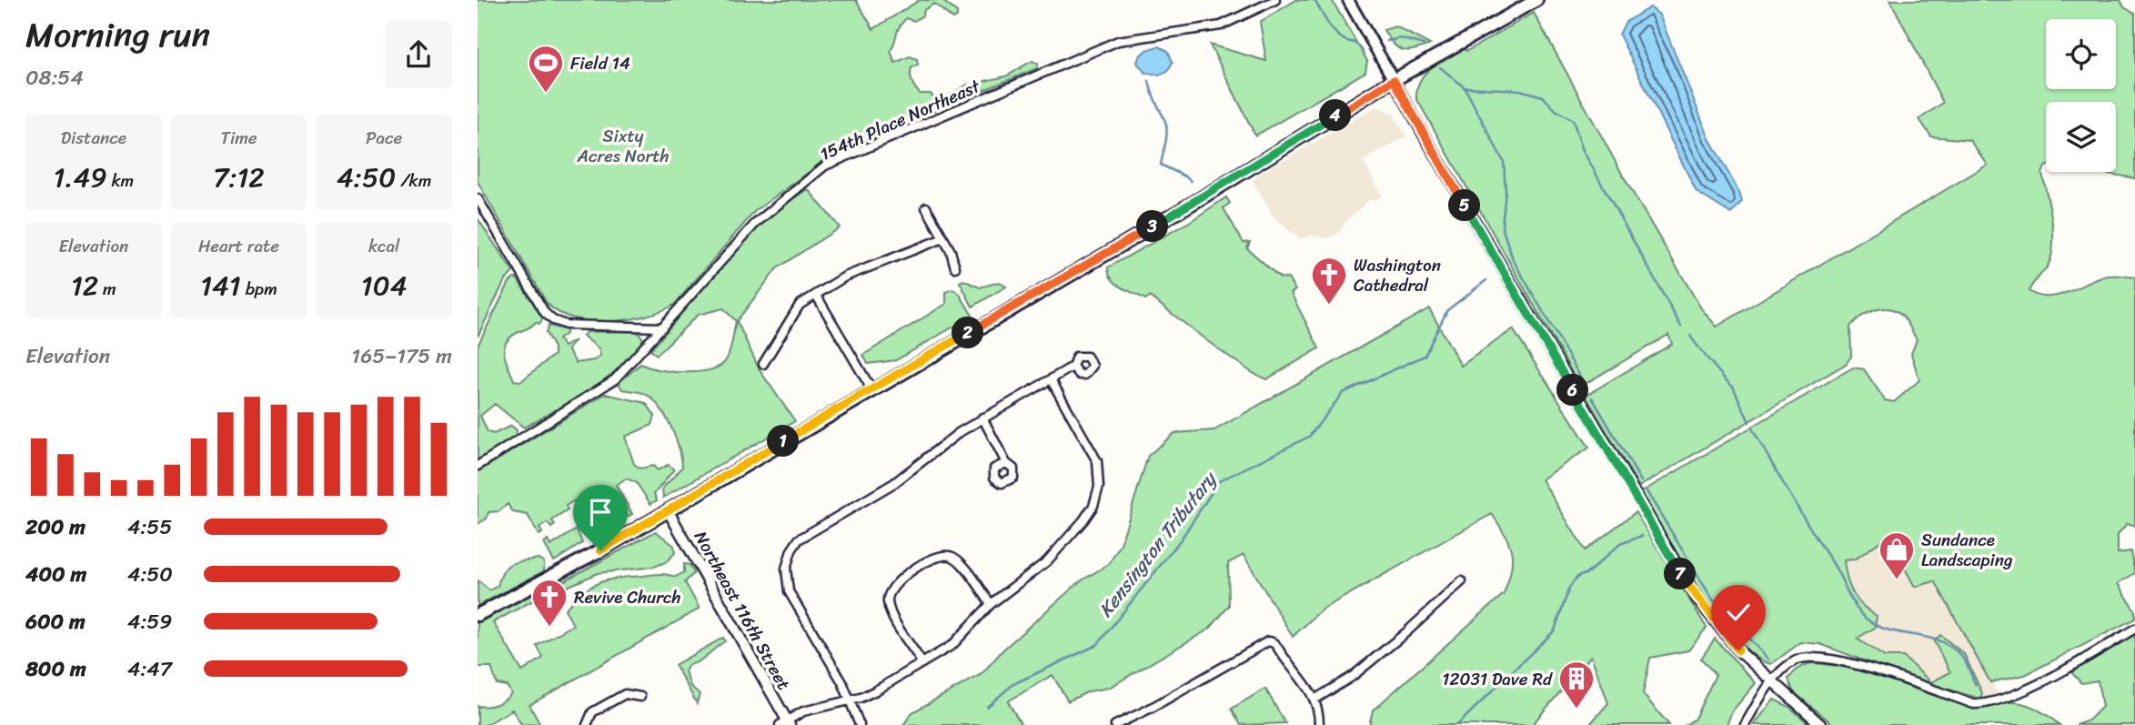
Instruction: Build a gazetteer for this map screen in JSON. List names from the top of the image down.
{
  "streets": {
    "street": ["154th Place Northeast", "Northeast 116th Street"]
  },
  "water": ["Kensington Tributary"],
  "parks": ["Sixty Acres North"],
  "places": {
    "sports": ["Field 14"],
    "church": ["Washington Cathedral", "Revive Church"],
    "shop": ["Sundance Landscaping"],
    "building": ["12031 Dave Rd"]
  },
  "page": {
    "heading": ["Morning run", "08:54"],
    "pins": [
      "4",
      "5",
      "3",
      "2",
      "6",
      "1",
      "7"
    ],
    "stats": [
      ["Distance", "1.49 km"],
      ["Time", "7:12"],
      ["Pace", "4:50 /km"],
      ["Elevation", "12 m"],
      ["Heart rate", "141 bpm"],
      ["kcal", "104"]
    ],
    "chart": ["Elevation", "165–175 m"],
    "list": [
      {
        "name": "200 m",
        "note": "4:55"
      },
      {
        "name": "400 m",
        "note": "4:50"
      },
      {
        "name": "600 m",
        "note": "4:59"
      },
      {
        "name": "800 m",
        "note": "4:47"
      }
    ]
  }
}
